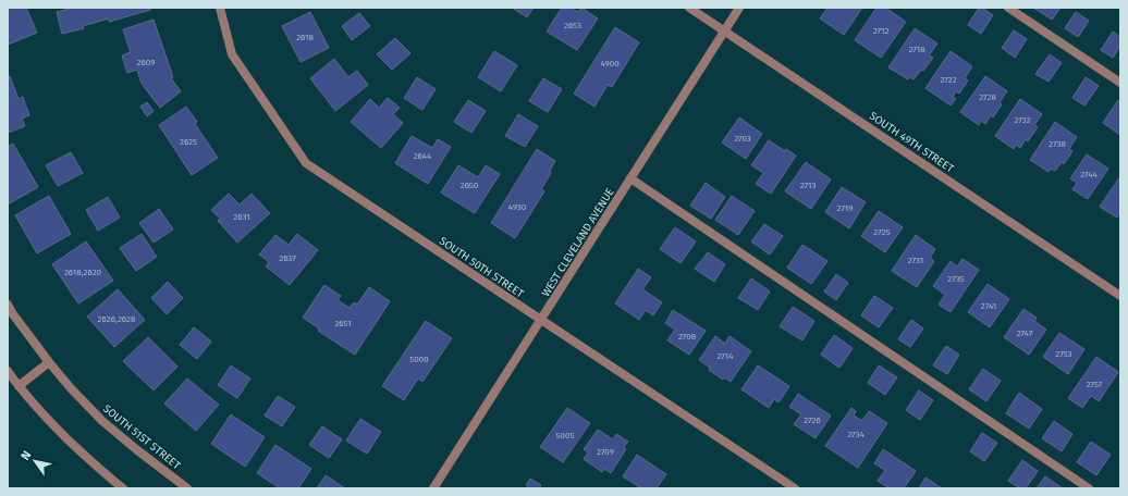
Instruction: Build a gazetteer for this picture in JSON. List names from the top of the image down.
{
  "streets": {
    "street": [
      "SOUTH 49TH STREET",
      "WEST CLEVELAND AVENUE",
      "SOUTH 50TH STREET",
      "SOUTH 51ST STREET"
    ]
  },
  "crossings": [
    ["SOUTH 49TH STREET", "WEST CLEVELAND AVENUE"],
    ["WEST CLEVELAND AVENUE", "SOUTH 50TH STREET"]
  ],
  "house_numbers": [
    "2653",
    "2712",
    "2618",
    "2718",
    "2609",
    "4900",
    "2722",
    "2728",
    "2732",
    "2703",
    "2625",
    "2738",
    "2644",
    "2744",
    "2650",
    "2713",
    "4930",
    "2719",
    "2631",
    "2725",
    "2637",
    "2731",
    "2618,2620",
    "2735",
    "2741",
    "2626,2628",
    "2651",
    "2747",
    "2708",
    "2753",
    "2714",
    "5000",
    "2757",
    "2726",
    "2734",
    "5005",
    "2709"
  ],
  "north": "top left"
}
